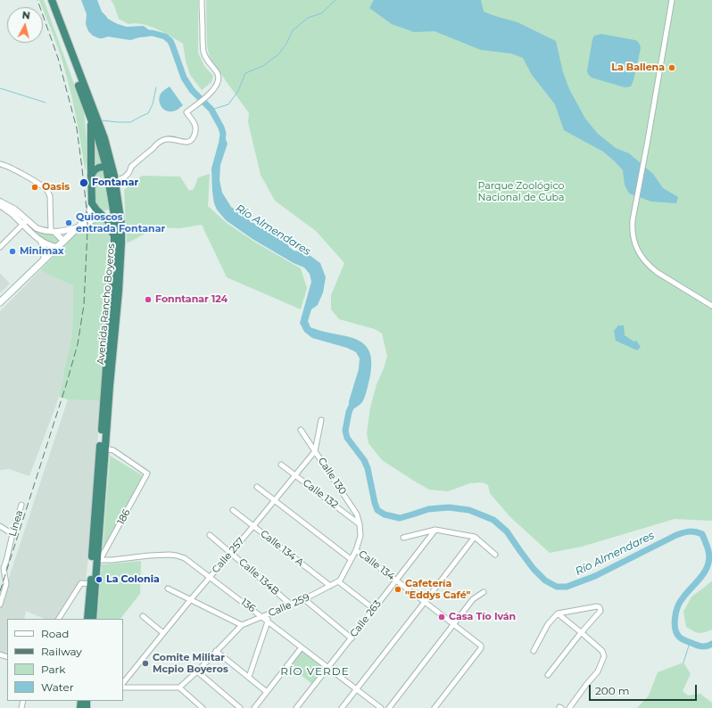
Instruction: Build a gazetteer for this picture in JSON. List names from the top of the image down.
{
  "streets": {
    "highway": ["Avenida Rancho Boyeros"],
    "street": [
      "Calle 130",
      "Calle 132",
      "186",
      "Línea",
      "Calle 134 A",
      "Calle 257",
      "Calle 134",
      "Calle 134B",
      "136",
      "Calle 259",
      "Calle 263"
    ]
  },
  "crossings": [
    ["Avenida Rancho Boyeros", "186"],
    ["Avenida Rancho Boyeros", "136"],
    ["Calle 130", "Calle 132"],
    ["Calle 130", "Calle 257"],
    ["Calle 132", "Calle 257"],
    ["186", "136"],
    ["Calle 134 A", "Calle 257"],
    ["Calle 134 A", "Calle 259"],
    ["Calle 257", "Calle 134"],
    ["Calle 257", "Calle 134B"],
    ["Calle 257", "136"],
    ["Calle 134", "Calle 263"],
    ["Calle 134B", "Calle 259"],
    ["136", "Calle 259"],
    ["136", "Calle 263"]
  ],
  "districts": ["RÍO VERDE"],
  "water": ["Río Almendares"],
  "parks": ["Parque Zoológico Nacional de Cuba"],
  "places": [
    "La Ballena",
    "Fontanar",
    "Oasis",
    "Quioscos entrada Fontanar",
    "Minimax",
    "Fonntanar 124",
    "La Colonia",
    "Cafetería \"Eddys Café\"",
    "Casa Tío Iván",
    "Comite Militar Mcpio Boyeros"
  ],
  "legend": [
    "Road",
    "Railway",
    "Park",
    "Water"
  ],
  "scale_bar": "200 m",
  "north": "top"
}
